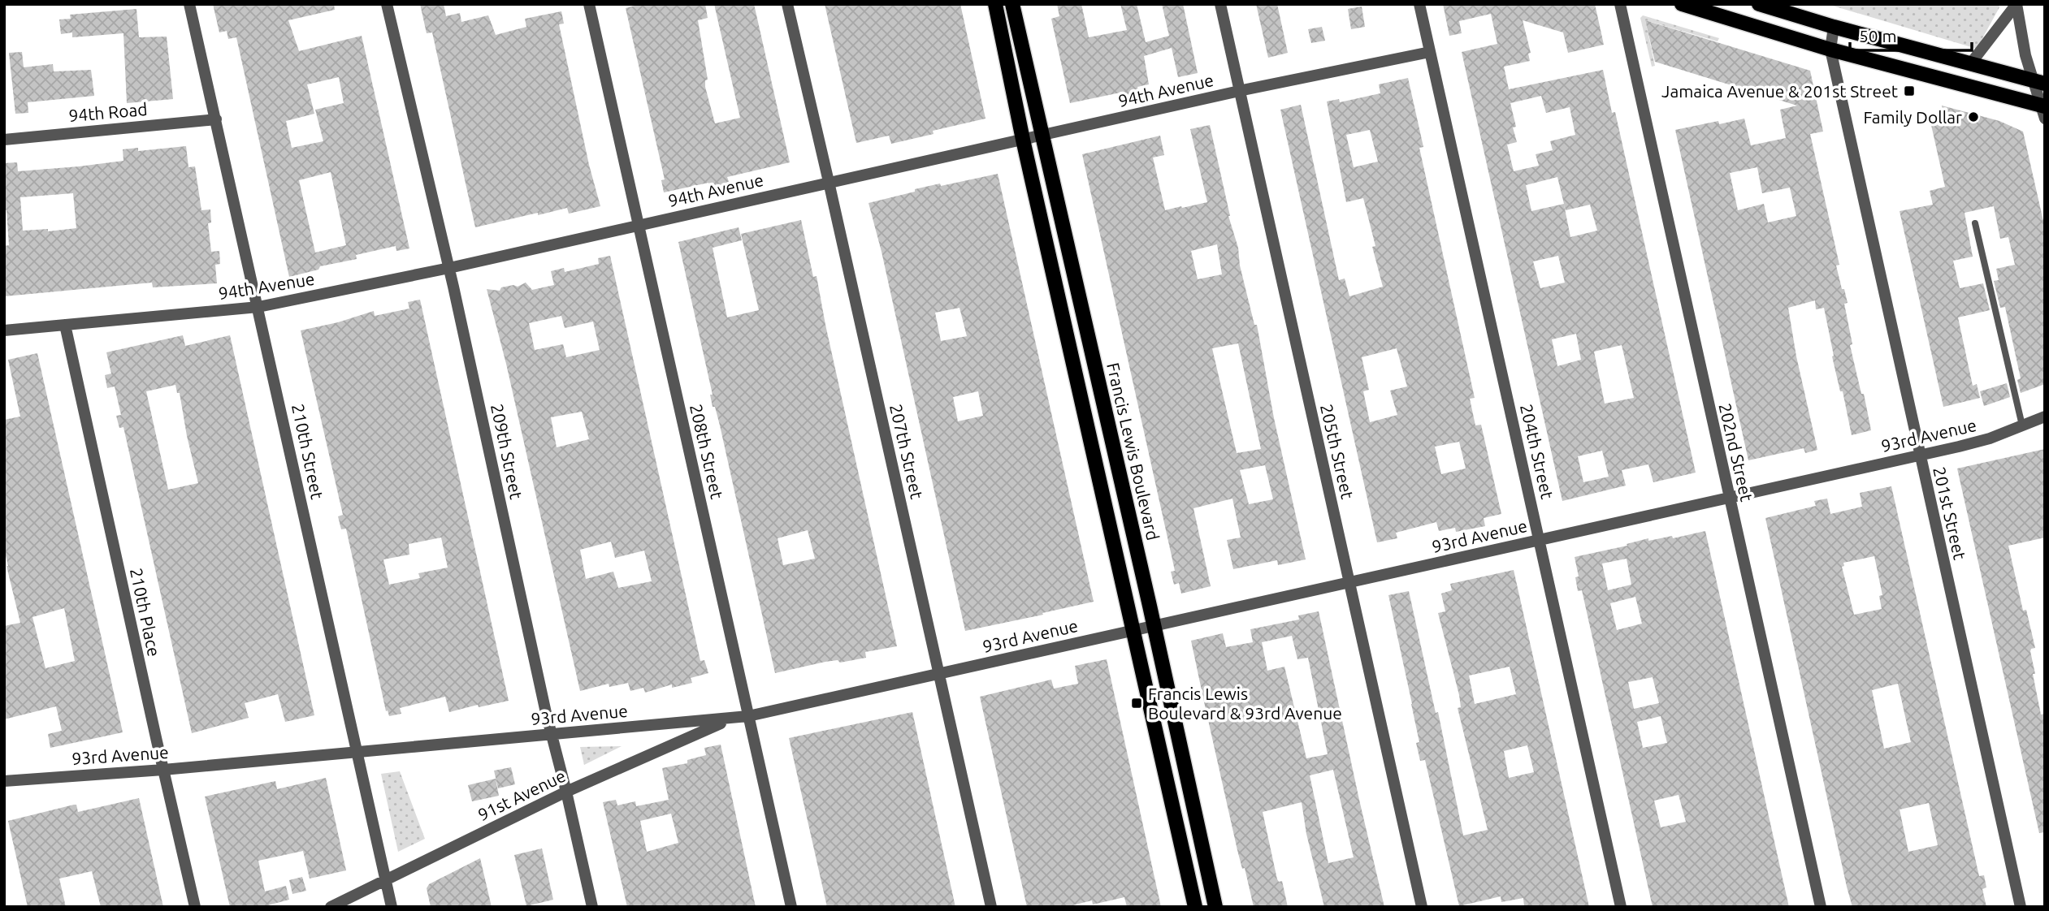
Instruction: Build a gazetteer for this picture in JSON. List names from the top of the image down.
{
  "streets": {
    "main road": ["Francis Lewis Boulevard"],
    "street": [
      "94th Avenue",
      "94th Road",
      "93rd Avenue",
      "210th Street",
      "209th Street",
      "208th Street",
      "207th Street",
      "205th Street",
      "204th Street",
      "202nd Street",
      "201st Street",
      "210th Place",
      "91st Avenue"
    ]
  },
  "crossings": [
    ["94th Avenue", "210th Street"],
    ["94th Avenue", "209th Street"],
    ["94th Avenue", "208th Street"],
    ["94th Avenue", "207th Street"],
    ["94th Avenue", "Francis Lewis Boulevard"],
    ["94th Avenue", "205th Street"],
    ["94th Avenue", "204th Street"],
    ["94th Avenue", "210th Place"],
    ["94th Road", "210th Street"],
    ["93rd Avenue", "210th Street"],
    ["93rd Avenue", "209th Street"],
    ["93rd Avenue", "208th Street"],
    ["93rd Avenue", "207th Street"],
    ["93rd Avenue", "Francis Lewis Boulevard"],
    ["93rd Avenue", "205th Street"],
    ["93rd Avenue", "204th Street"],
    ["93rd Avenue", "202nd Street"],
    ["93rd Avenue", "201st Street"],
    ["93rd Avenue", "210th Place"],
    ["93rd Avenue", "91st Avenue"],
    ["210th Street", "91st Avenue"],
    ["209th Street", "91st Avenue"]
  ],
  "places": {
    "transit": ["Jamaica Avenue & 201st Street", "Francis Lewis Boulevard & 93rd Avenue"],
    "other": ["Family Dollar"]
  },
  "scale_bar": "50 m"
}
